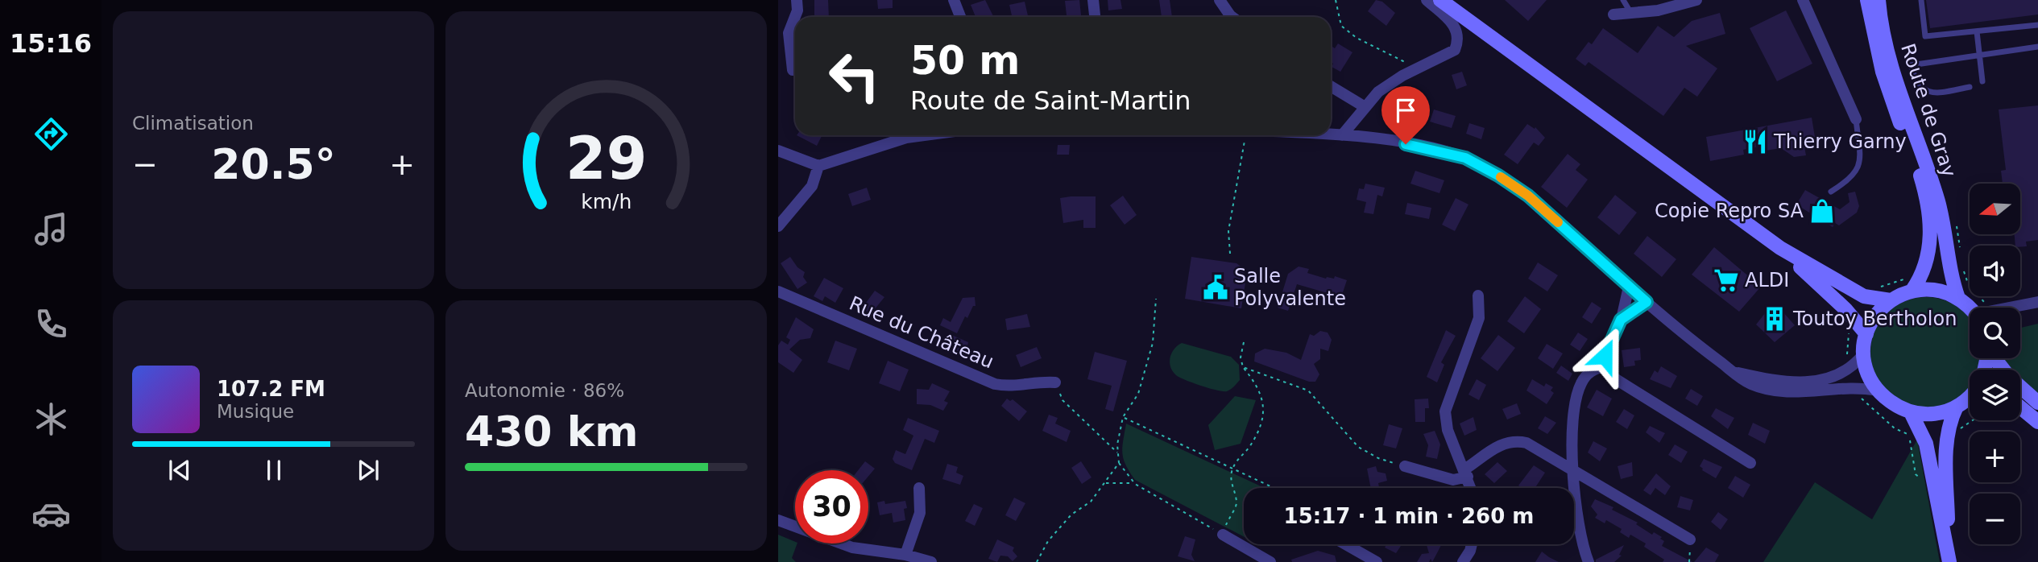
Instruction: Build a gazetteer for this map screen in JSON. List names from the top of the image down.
{
  "streets": {
    "main road": ["Route de Gray"],
    "street": ["Rue du Château"]
  },
  "places": {
    "restaurant": ["Thierry Garny"],
    "shop": ["Copie Repro SA"],
    "supermarket": ["ALDI"],
    "public building": ["Salle Polyvalente"],
    "building": ["Toutoy Bertholon"]
  },
  "north": "left",
  "page": {
    "tabs": "15:16",
    "tile": [
      "Climatisation",
      ["Autonomie · 86%", "430 km"]
    ],
    "turn": ["50 m", "Route de Saint-Martin"],
    "heat": ["−", "20.5°", "+"],
    "map_buttons": ["+", "−"],
    "song": ["107.2 FM", "Musique"],
    "limit": "30",
    "trip": "15:17 · 1 min · 260 m",
    "gauge": ["29", "km/h"]
  }
}
